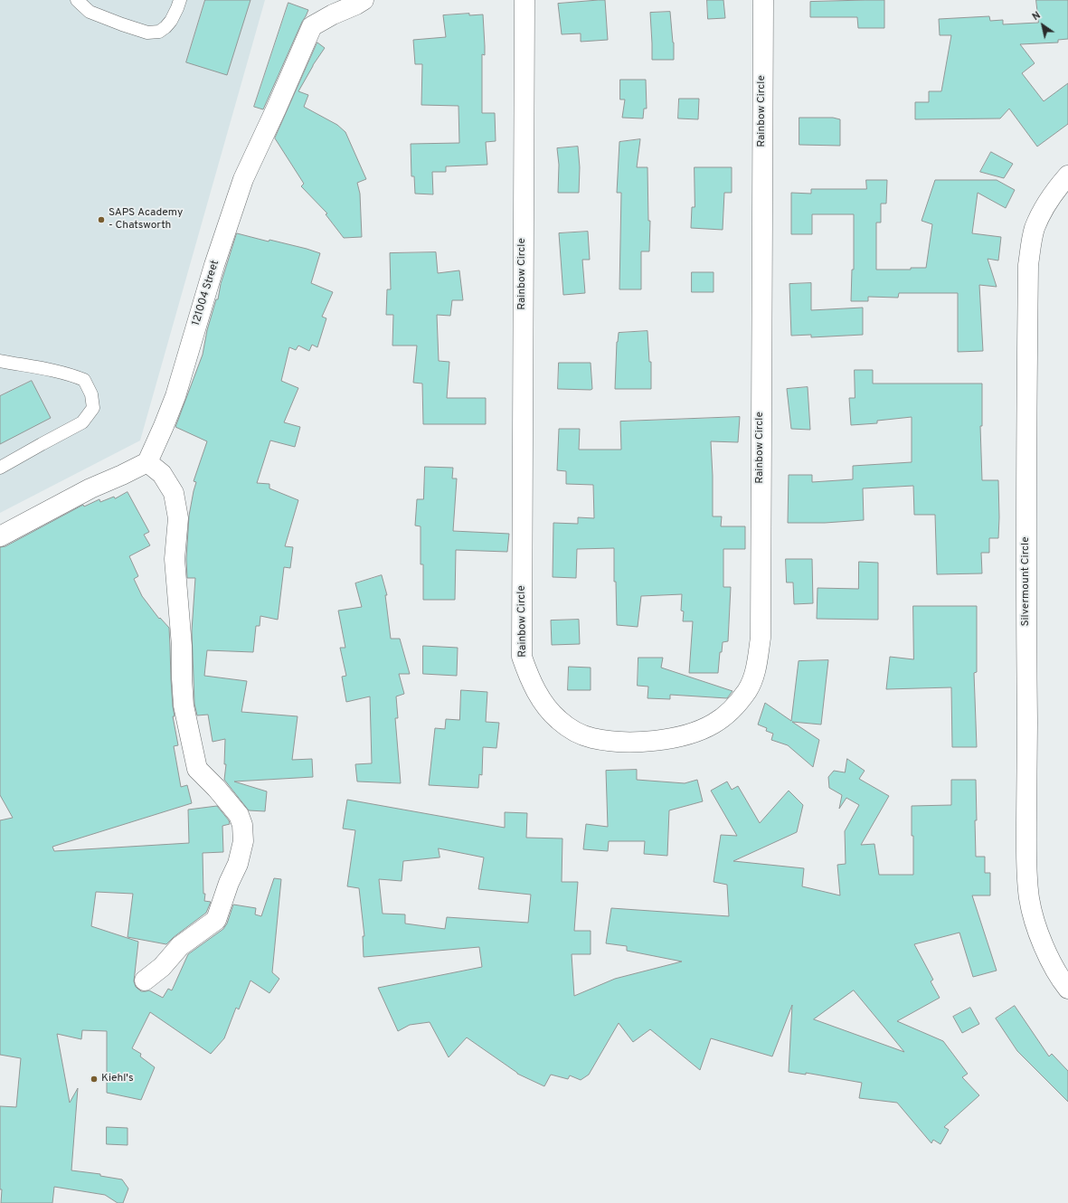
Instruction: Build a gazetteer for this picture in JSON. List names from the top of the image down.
{
  "streets": {
    "street": ["Rainbow Circle", "121004 Street", "Silvermount Circle"]
  },
  "places": ["SAPS Academy - Chatsworth", "Kiehl's"],
  "north": "top left"
}
